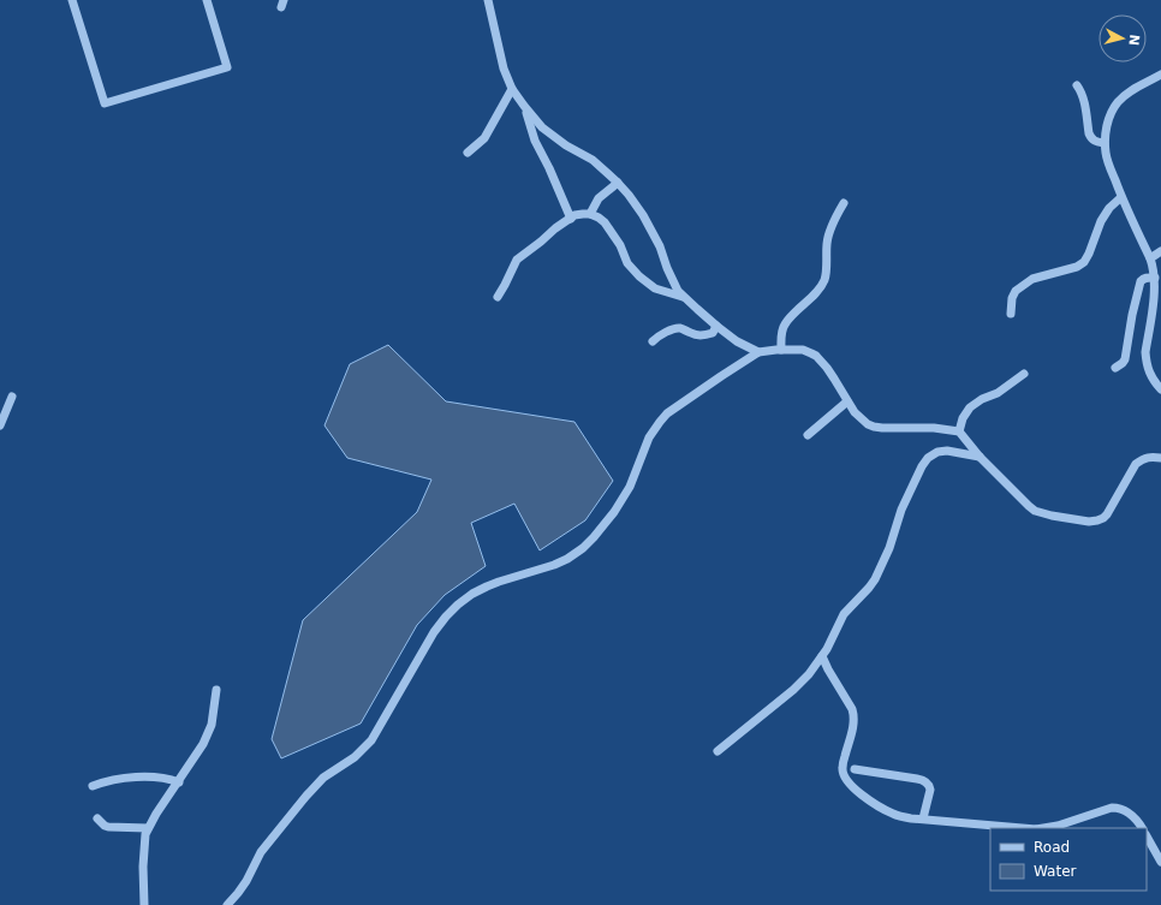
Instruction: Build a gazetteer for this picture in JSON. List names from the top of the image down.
{
  "legend": ["Road", "Water"],
  "north": "right"
}
